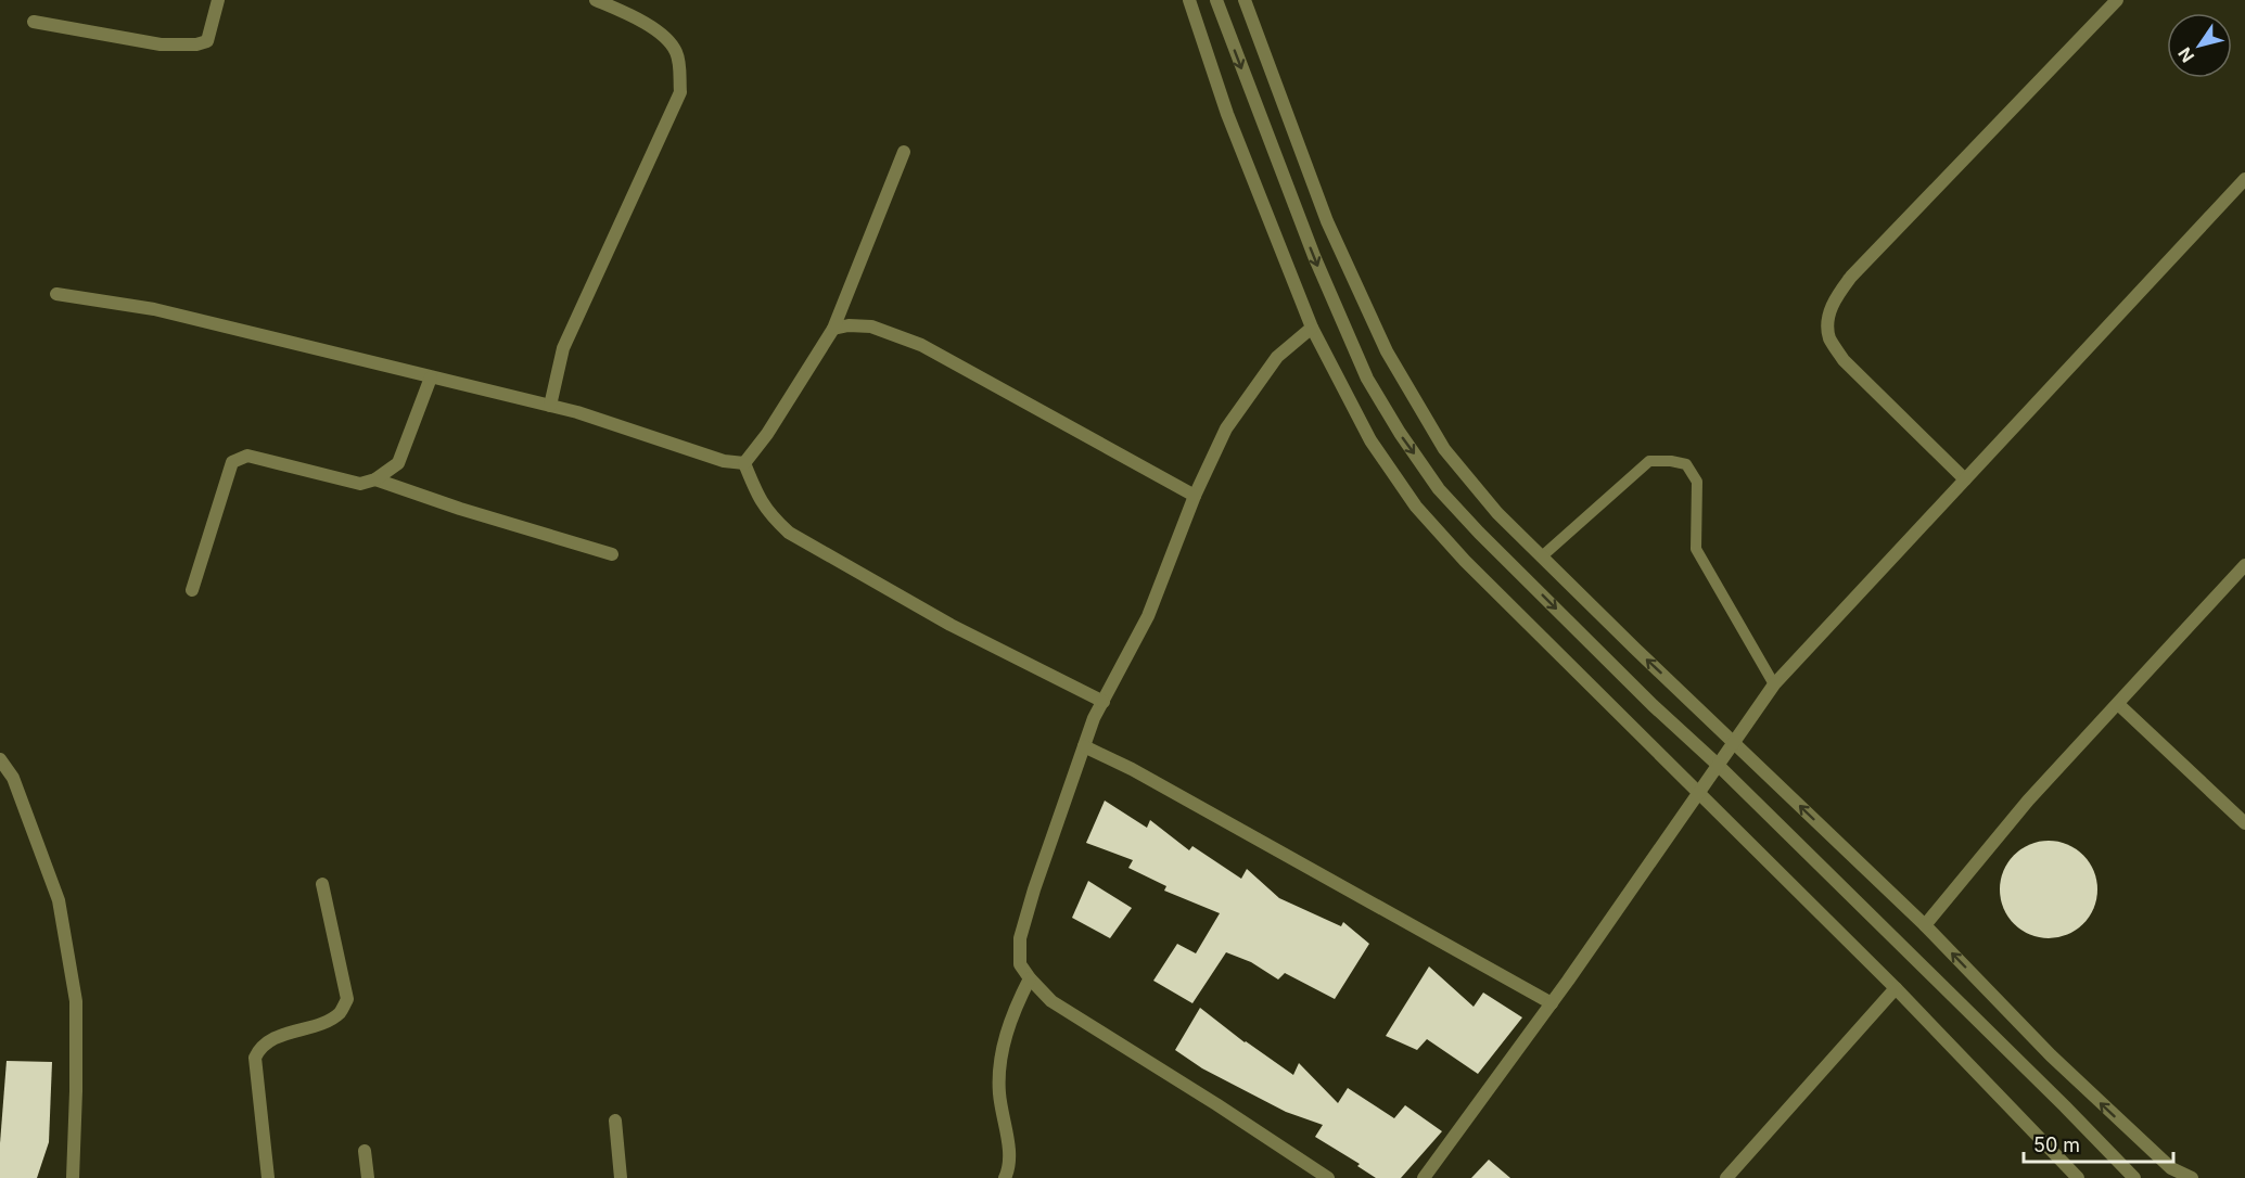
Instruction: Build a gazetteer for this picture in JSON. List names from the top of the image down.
{
  "scale_bar": "50 m",
  "north": "bottom left"
}
